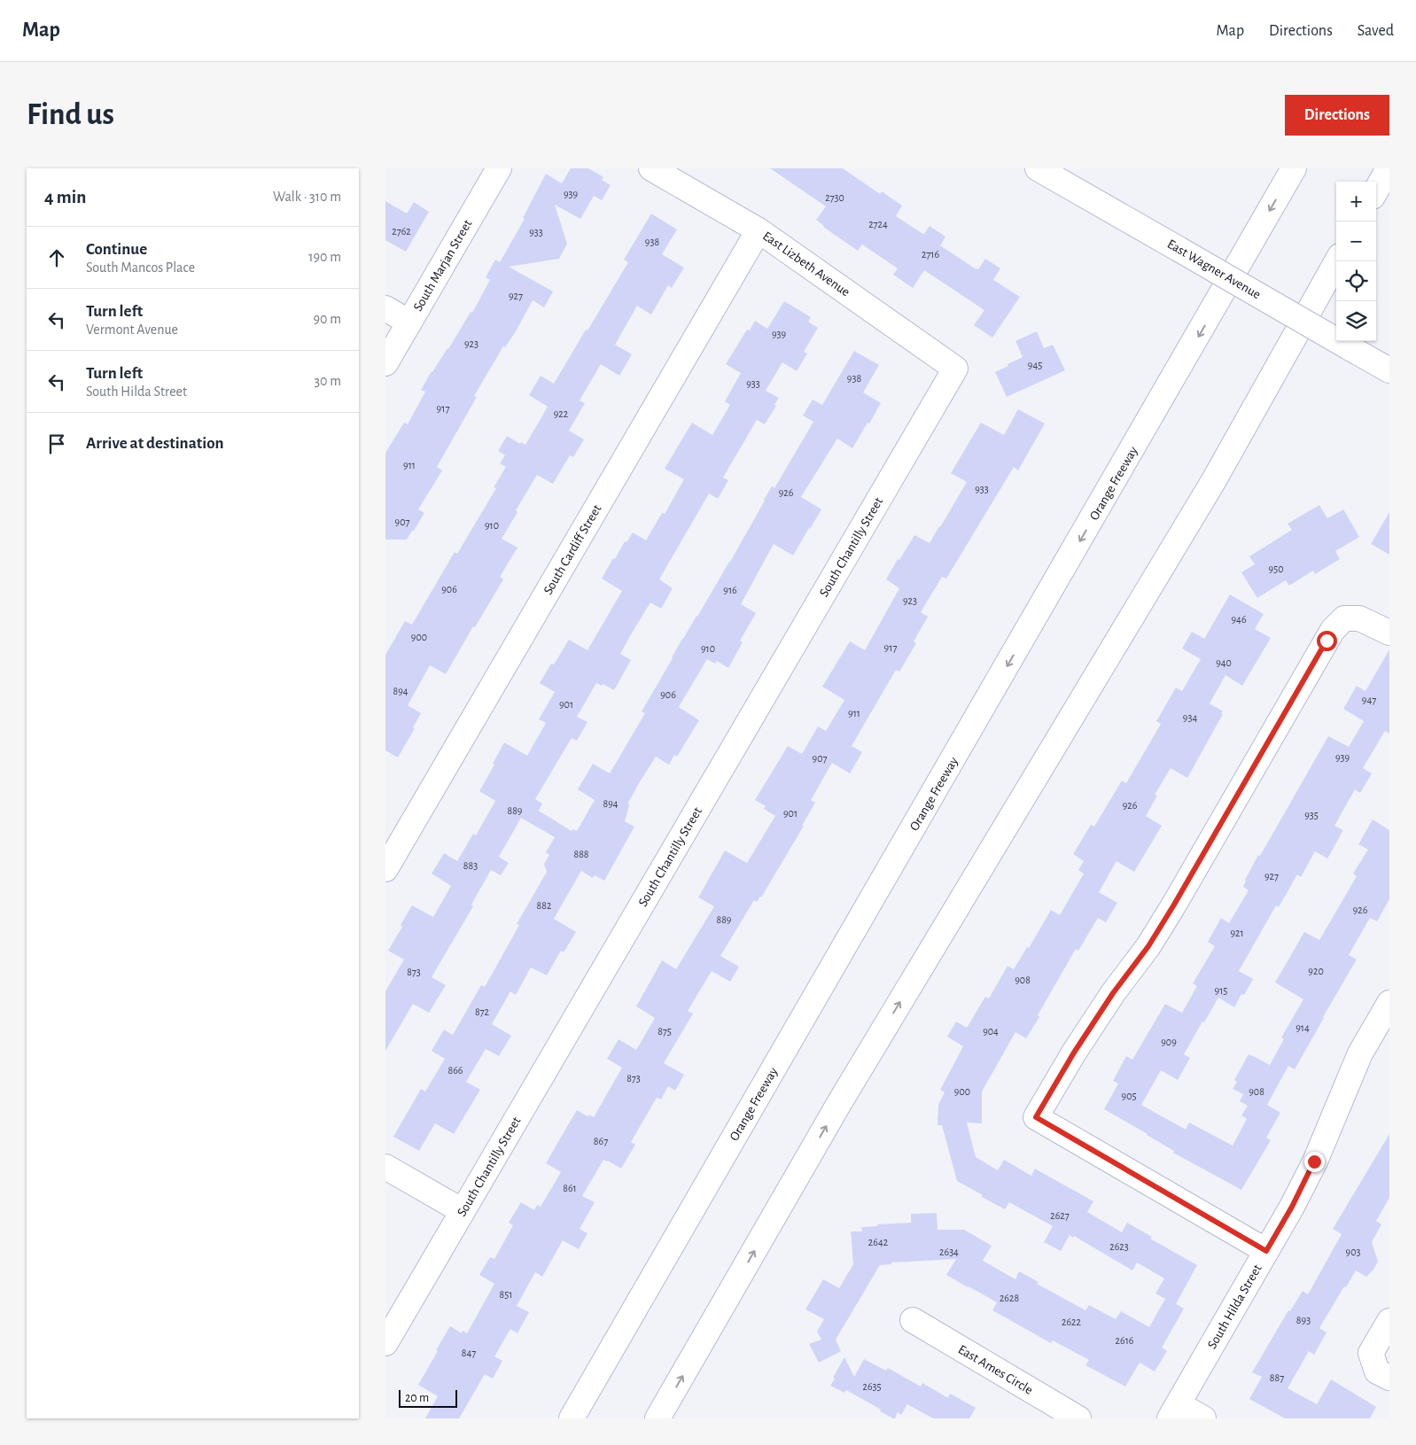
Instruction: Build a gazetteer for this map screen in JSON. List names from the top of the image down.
{
  "streets": {
    "main road": [
      "East Lizbeth Avenue",
      "South Marjan Street",
      "East Wagner Avenue",
      "Orange Freeway",
      "South Chantilly Street",
      "South Cardiff Street",
      "South Hilda Street",
      "East Ames Circle"
    ]
  },
  "crossings": [
    ["East Lizbeth Avenue", "South Chantilly Street"],
    ["East Lizbeth Avenue", "South Cardiff Street"]
  ],
  "house_numbers": [
    "939",
    "2730",
    "2724",
    "2762",
    "933",
    "938",
    "2716",
    "927",
    "939",
    "923",
    "945",
    "938",
    "933",
    "917",
    "922",
    "911",
    "933",
    "926",
    "907",
    "910",
    "950",
    "906",
    "916",
    "923",
    "946",
    "900",
    "917",
    "910",
    "940",
    "894",
    "906",
    "947",
    "901",
    "911",
    "934",
    "939",
    "907",
    "894",
    "926",
    "889",
    "901",
    "935",
    "888",
    "883",
    "927",
    "882",
    "926",
    "889",
    "921",
    "920",
    "873",
    "908",
    "915",
    "872",
    "914",
    "875",
    "904",
    "909",
    "866",
    "873",
    "900",
    "908",
    "905",
    "867",
    "861",
    "2627",
    "2642",
    "2623",
    "2634",
    "903",
    "851",
    "2628",
    "893",
    "2622",
    "2616",
    "847",
    "887",
    "2635"
  ],
  "scale_bar": "20 m",
  "page": {
    "header": "Map",
    "nav": ["Map", "Directions", "Saved"],
    "buttons": "Directions",
    "title": "Find us",
    "heading": ["4 min", "Walk · 310 m"],
    "map_buttons": ["+", "−"],
    "list": [
      ["Continue", "South Mancos Place", "190 m"],
      ["Turn left", "Vermont Avenue", "90 m"],
      ["Turn left", "South Hilda Street", "30 m"],
      "Arrive at destination"
    ],
    "scale": "20 m"
  }
}
